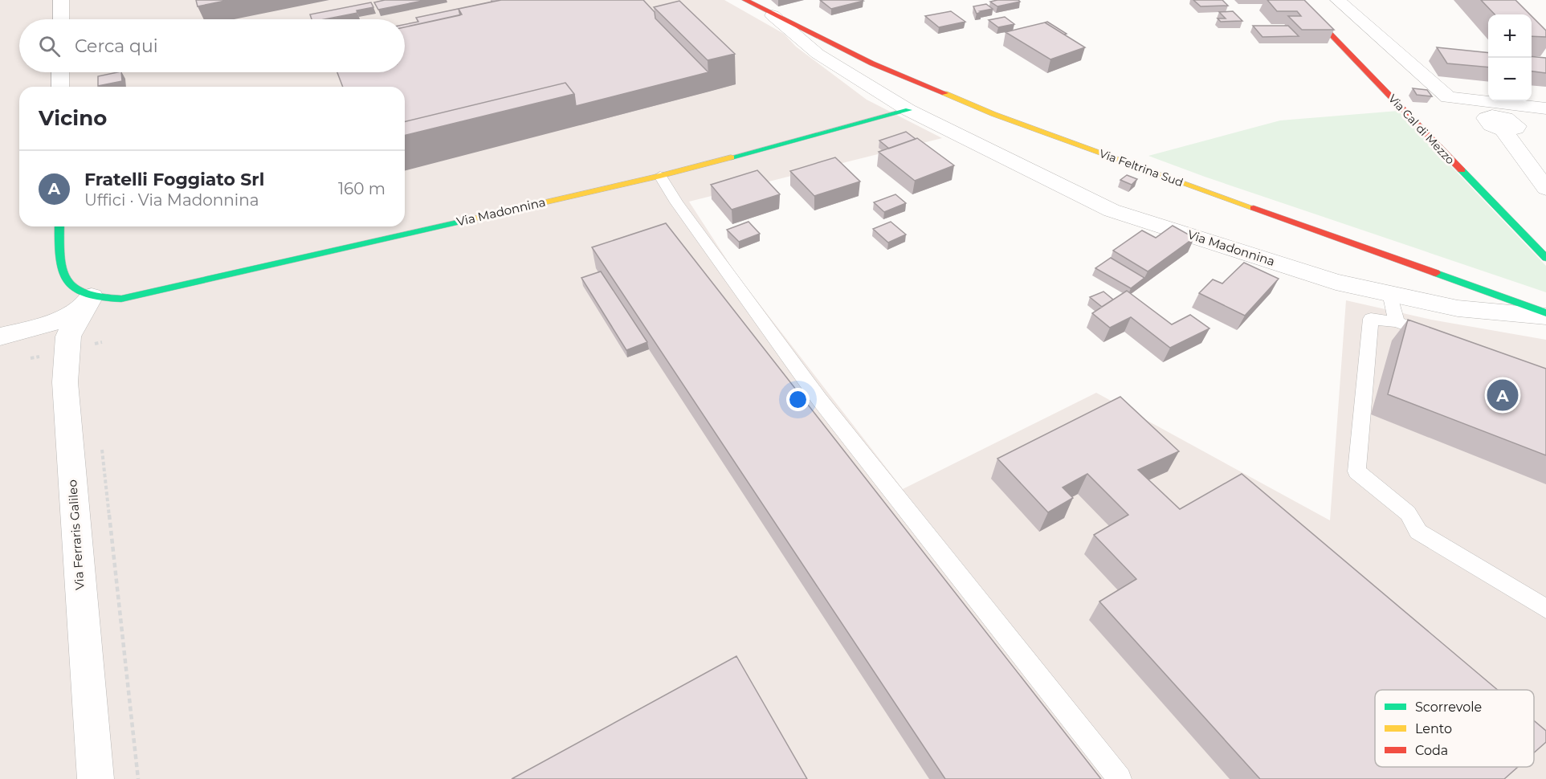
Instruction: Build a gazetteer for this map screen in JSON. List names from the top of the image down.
{
  "streets": {
    "street": [
      "Via Cal di Mezzo",
      "Via Feltrina Sud",
      "Via Madonnina",
      "Via Ferraris Galileo"
    ]
  },
  "crossings": [
    ["Via Feltrina Sud", "Via Madonnina"],
    ["Via Madonnina", "Via Ferraris Galileo"]
  ],
  "legend": ["Scorrevole", "Lento", "Coda"],
  "page": {
    "map_buttons": ["+", "−"],
    "search": "Cerca qui",
    "heading": "Vicino",
    "list": [
      {
        "mark": "A",
        "name": "Fratelli Foggiato Srl",
        "note": "Uffici · Via Madonnina",
        "value": "160 m"
      }
    ],
    "pins": "A"
  }
}
